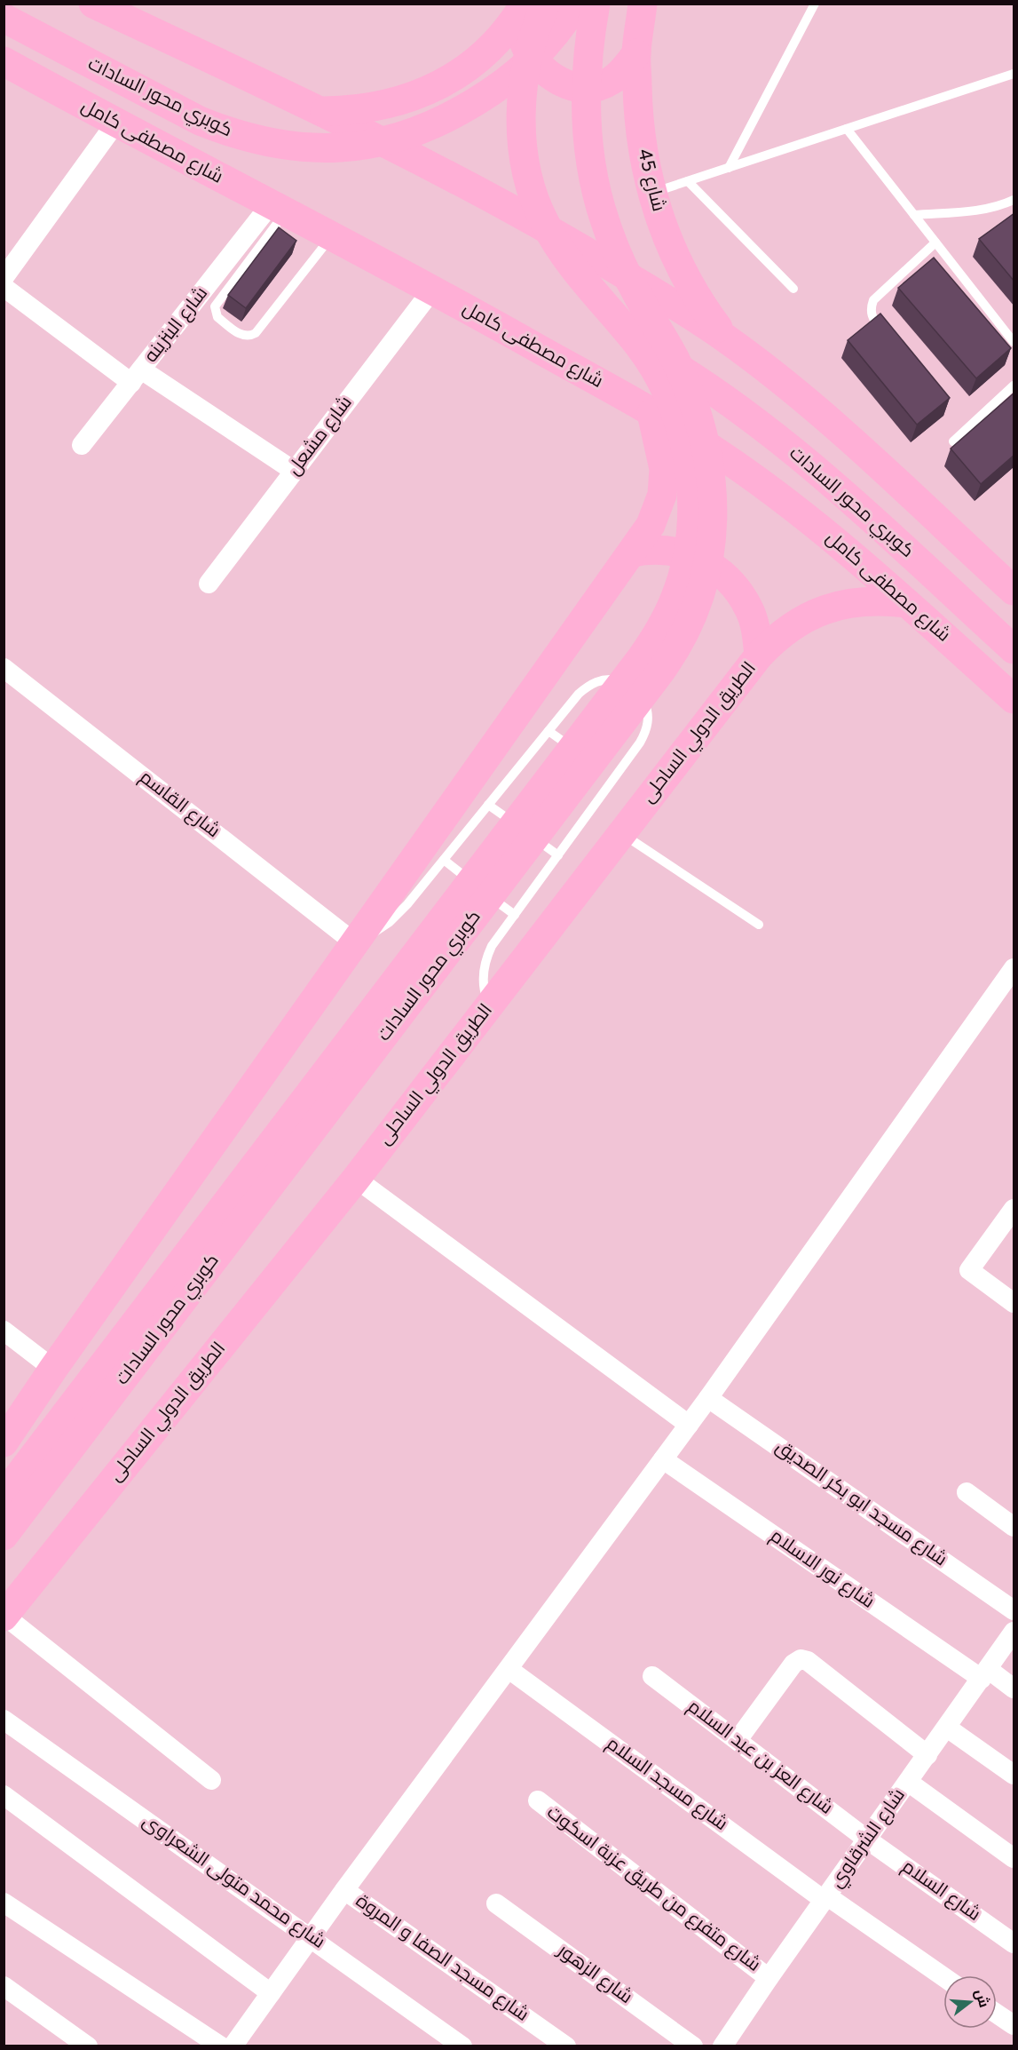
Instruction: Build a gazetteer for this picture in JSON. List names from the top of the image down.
{
  "streets": {
    "main road": [
      "كوبري محور السادات",
      "شارع مصطفى كامل",
      "شارع 45",
      "الطريق الدولي الساحلى"
    ],
    "street": [
      "شارع البنزينه",
      "شارع مشعل",
      "شارع القاسم",
      "شارع مسجد ابو بكر الصديق",
      "شارع نور الاسلام",
      "شارع العز بن عبد السلام",
      "شارع مسجد السلام",
      "شارع الشرقاوي",
      "شارع محمد متولى الشعراوى",
      "شارع متفرع من طريق عزبة اسكوت",
      "شارع السلام",
      "شارع مسجد الصفا و المروة",
      "شارع الزهور"
    ]
  },
  "crossings": [
    ["شارع مصطفى كامل", "شارع البنزينه"],
    ["شارع مصطفى كامل", "شارع مشعل"],
    ["شارع مصطفى كامل", "الطريق الدولي الساحلى"],
    ["شارع نور الاسلام", "شارع الشرقاوي"],
    ["شارع العز بن عبد السلام", "شارع الشرقاوي"],
    ["شارع العز بن عبد السلام", "شارع السلام"],
    ["شارع مسجد السلام", "شارع الشرقاوي"],
    ["شارع الشرقاوي", "شارع متفرع من طريق عزبة اسكوت"],
    ["شارع الشرقاوي", "شارع السلام"]
  ],
  "north": "right"
}
